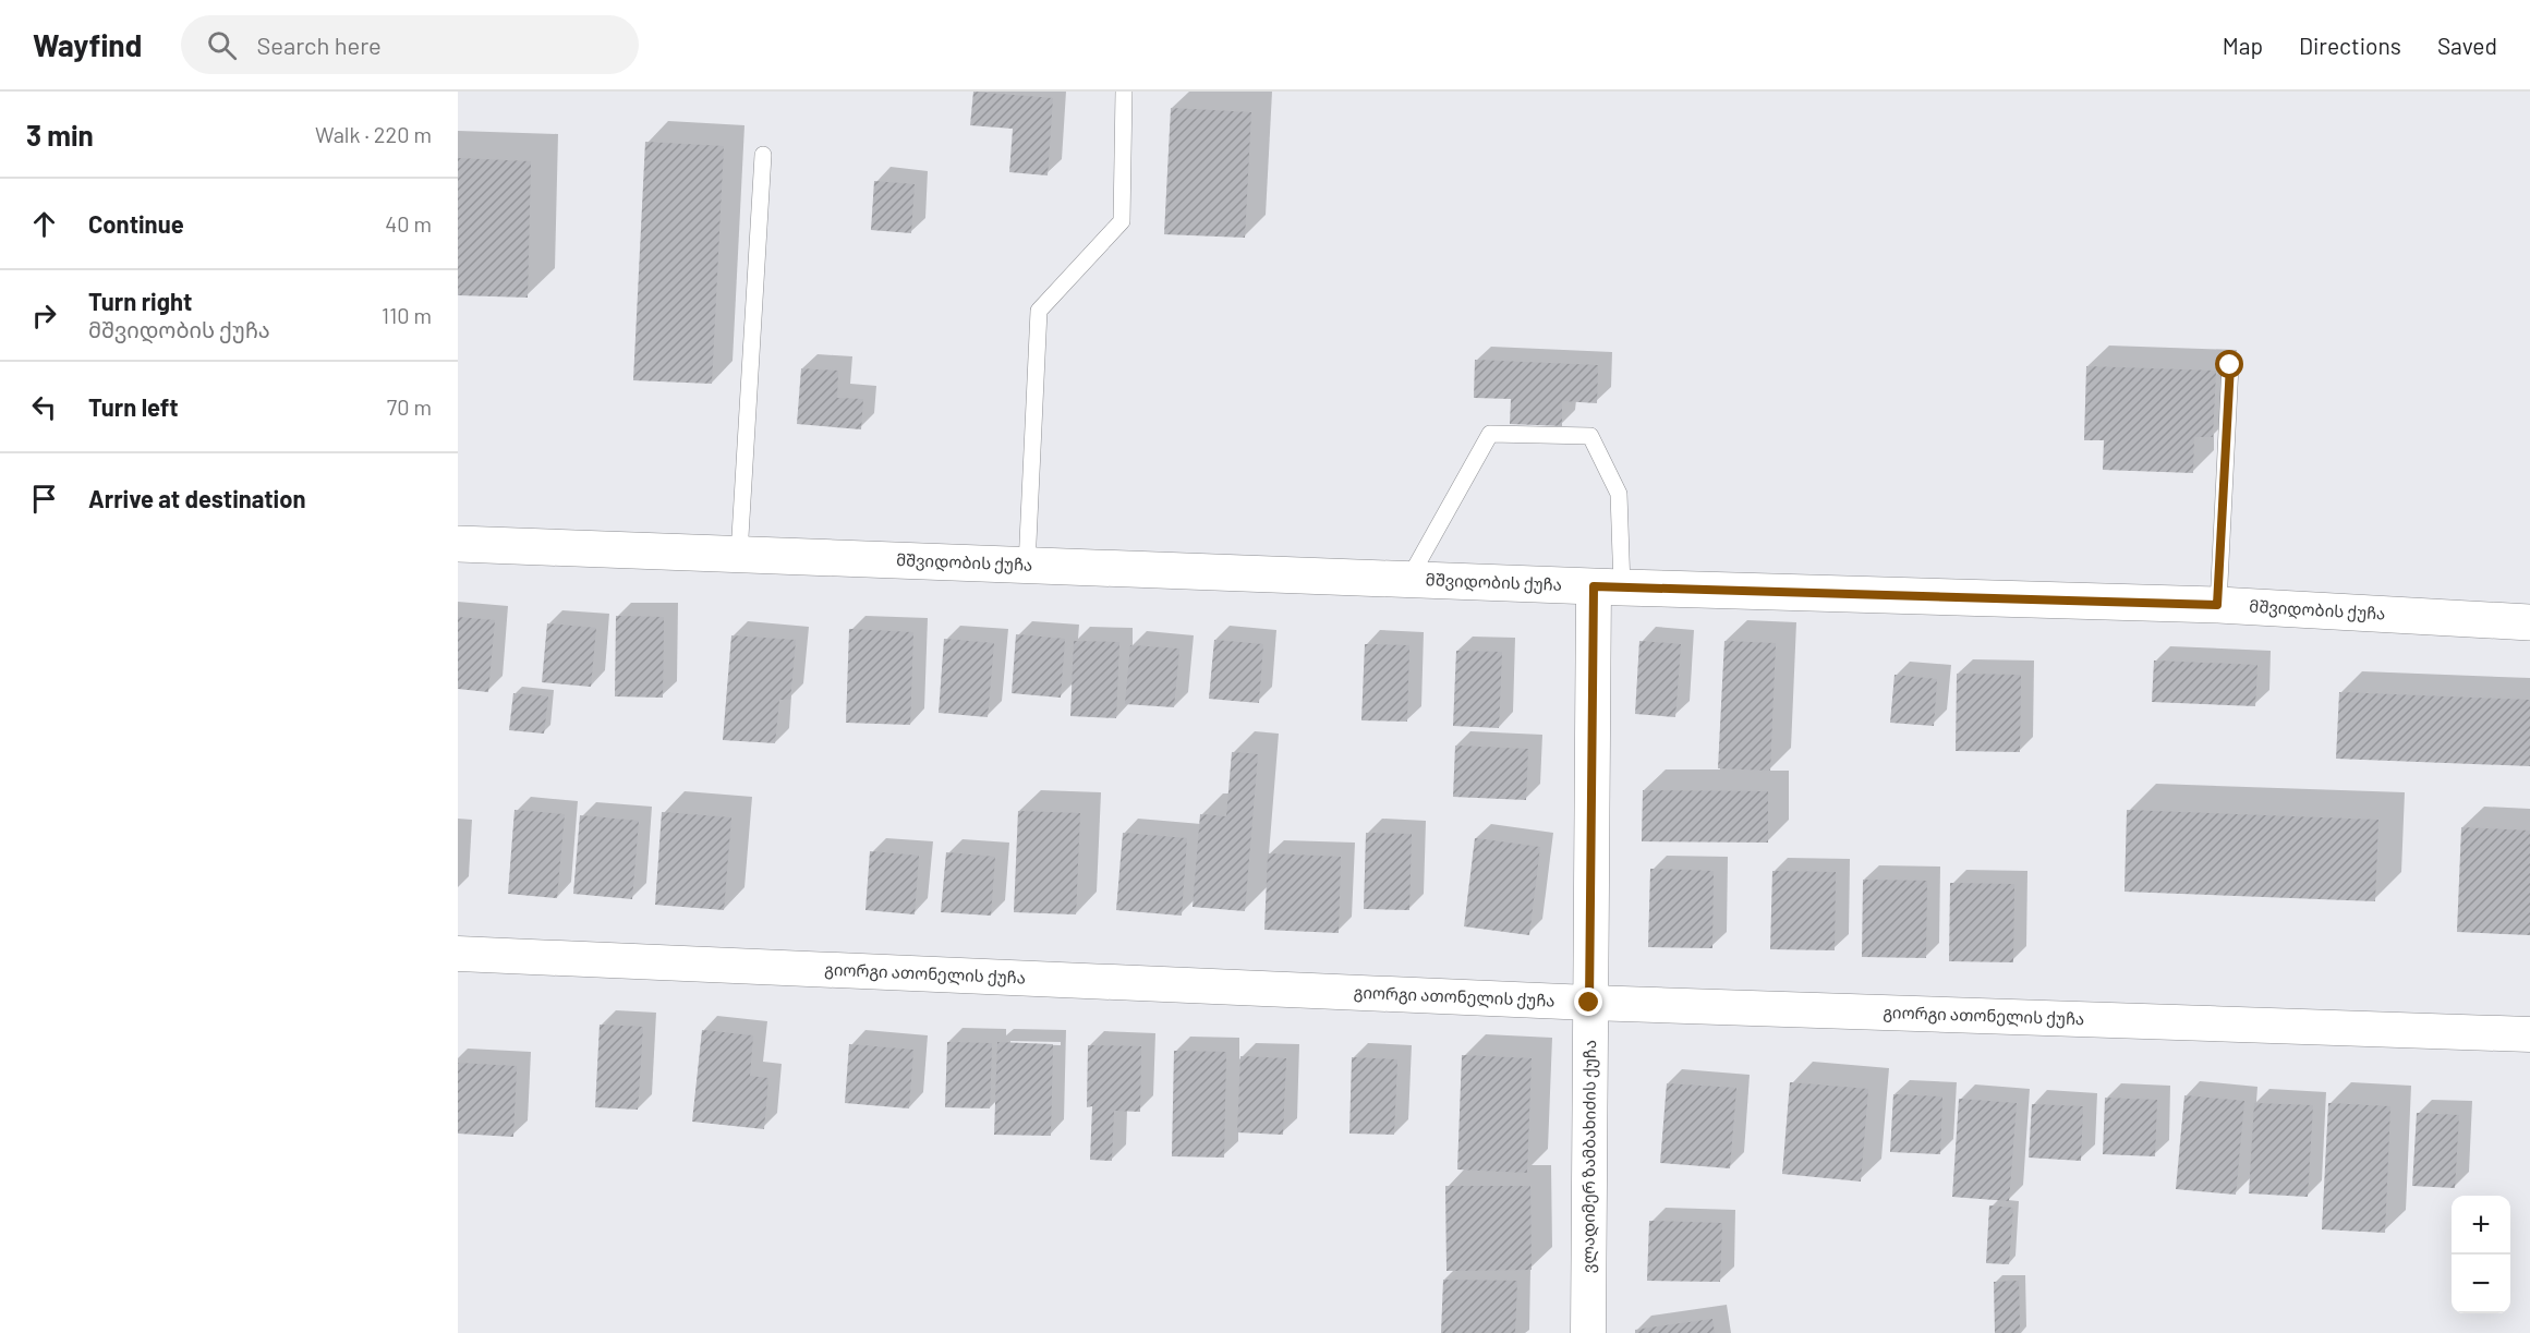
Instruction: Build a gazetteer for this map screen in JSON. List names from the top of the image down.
{
  "streets": {
    "street": ["მშვიდობის ქუჩა", "გიორგი ათონელის ქუჩა", "ვლადიმერ ზამბახიძის ქუჩა"]
  },
  "crossings": [
    ["მშვიდობის ქუჩა", "ვლადიმერ ზამბახიძის ქუჩა"],
    ["გიორგი ათონელის ქუჩა", "ვლადიმერ ზამბახიძის ქუჩა"]
  ],
  "page": {
    "header": "Wayfind",
    "search": "Search here",
    "nav": ["Map", "Directions", "Saved"],
    "heading": ["3 min", "Walk · 220 m"],
    "list": [
      ["Continue", "40 m"],
      ["Turn right", "მშვიდობის ქუჩა", "110 m"],
      ["Turn left", "70 m"],
      "Arrive at destination"
    ],
    "map_buttons": ["+", "−"]
  }
}
